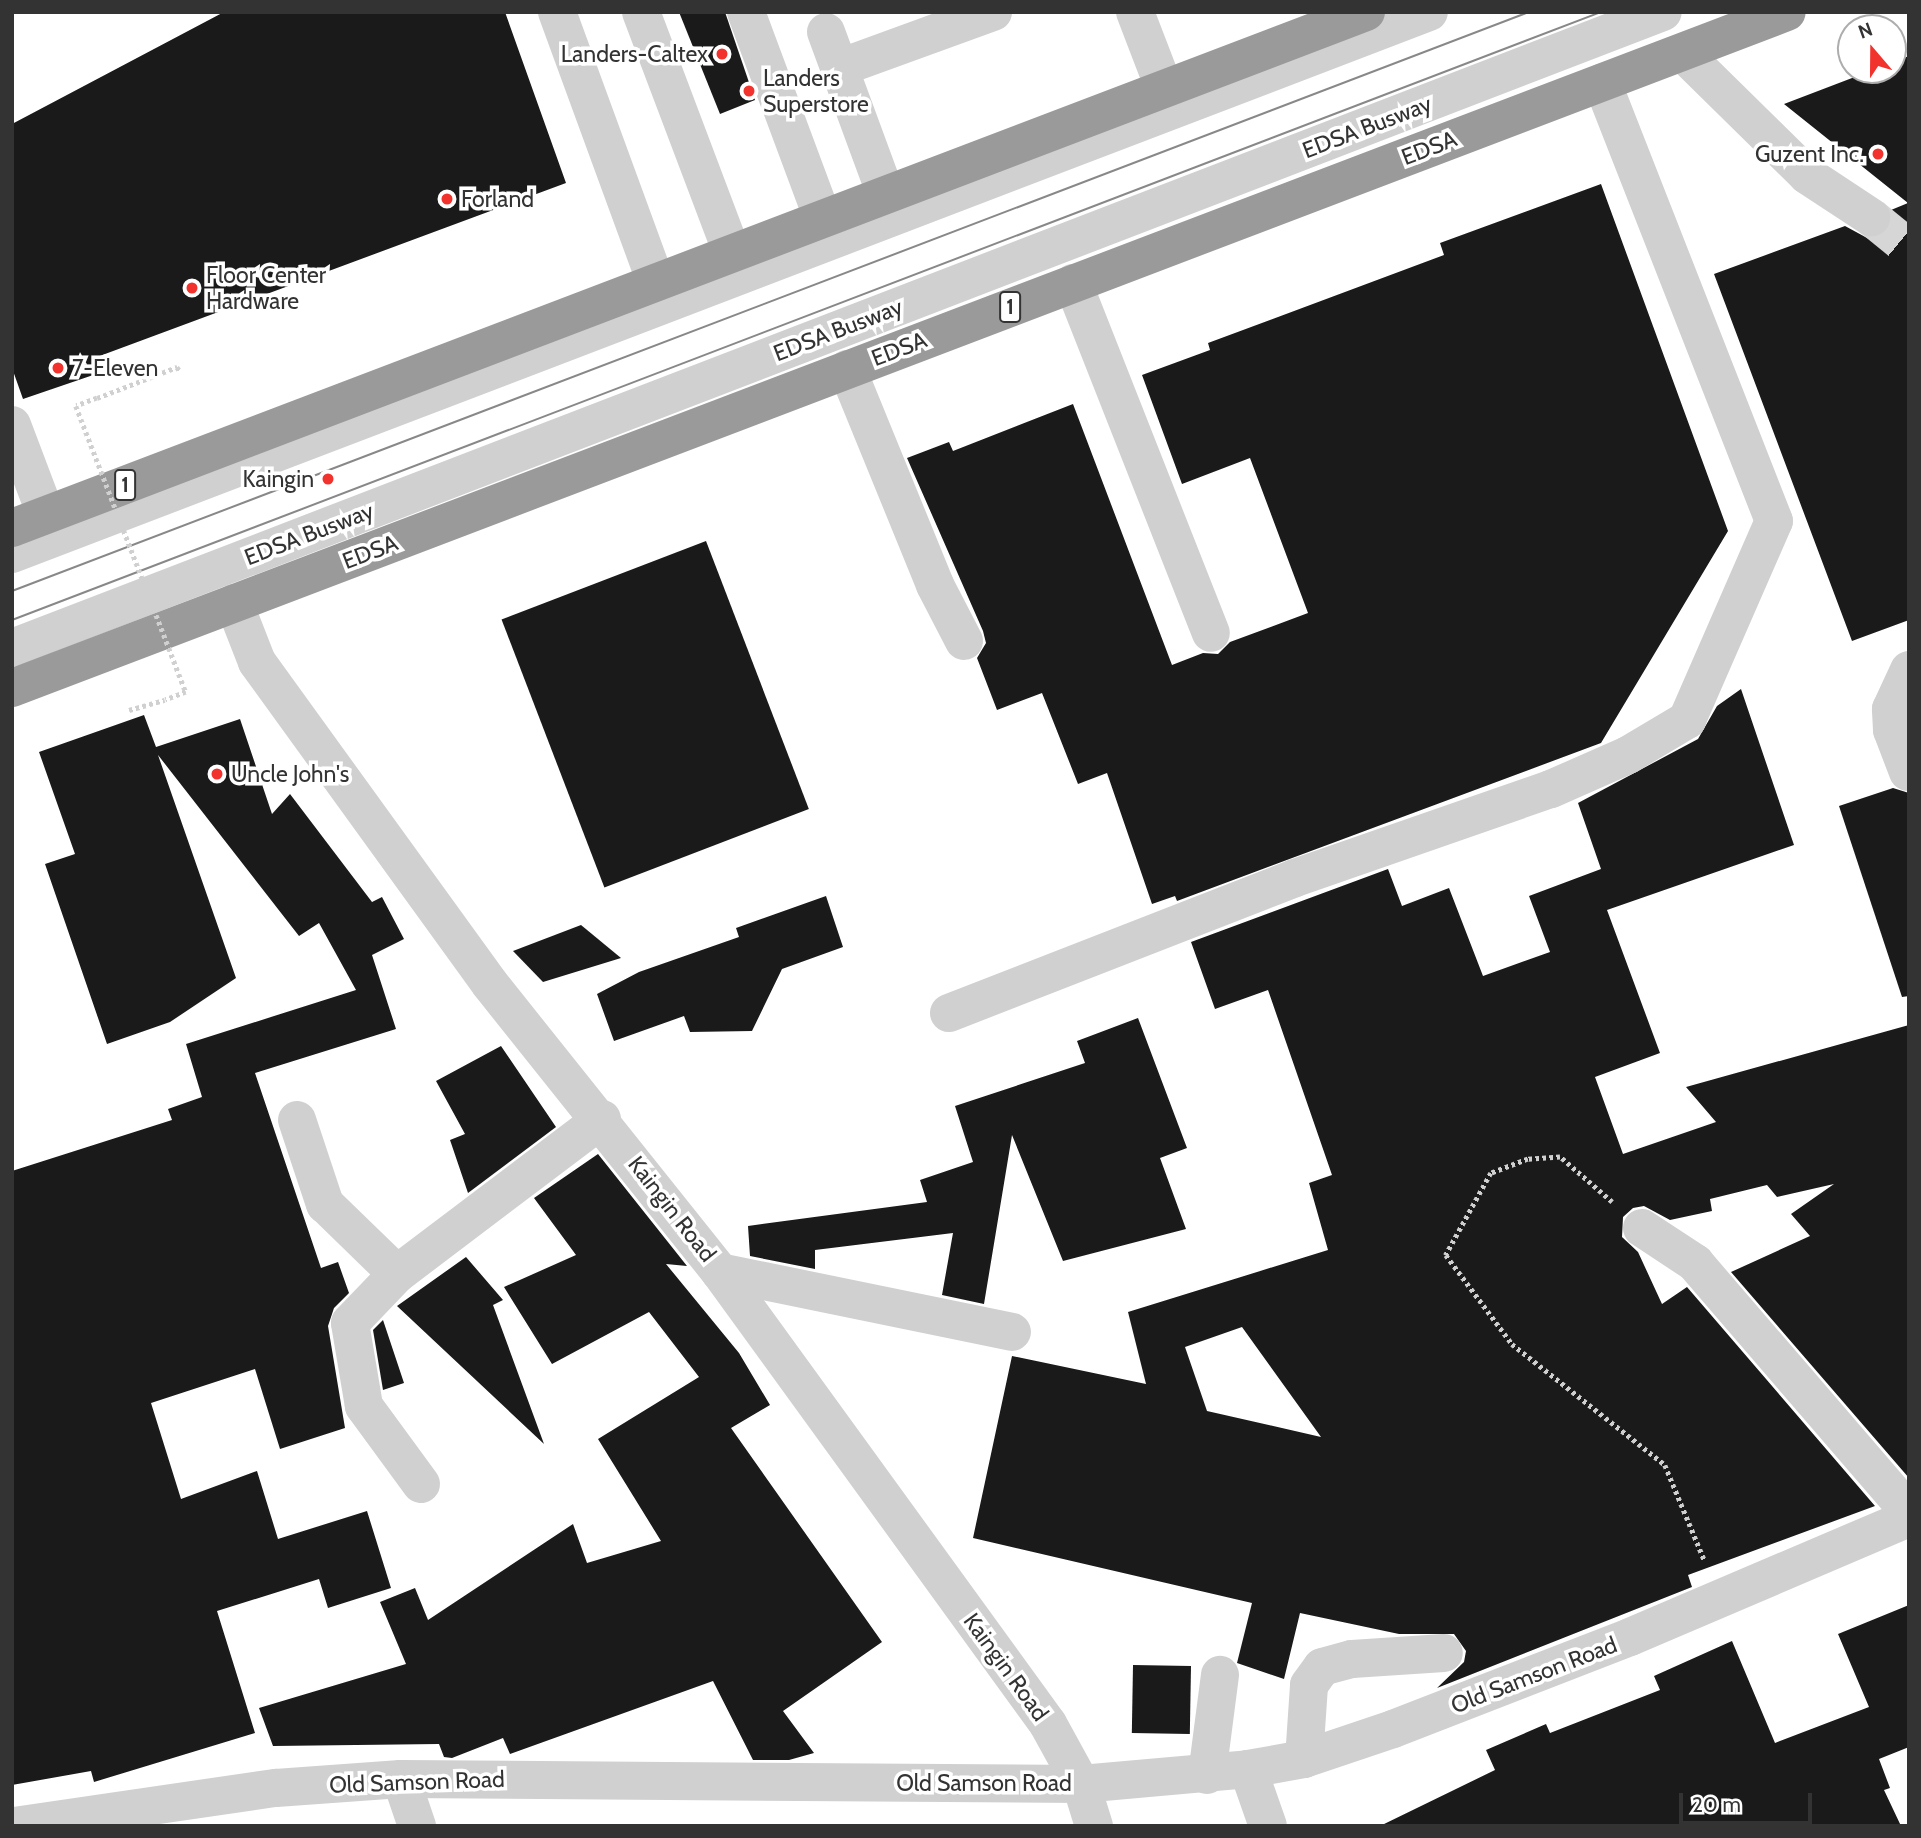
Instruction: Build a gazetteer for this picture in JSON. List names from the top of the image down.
{
  "streets": {
    "highway": ["EDSA", "1"],
    "street": ["EDSA Busway", "Kaingin Road", "Old Samson Road"]
  },
  "crossings": [
    ["EDSA", "Kaingin Road"],
    ["Kaingin Road", "Old Samson Road"]
  ],
  "places": [
    "Landers-Caltex",
    "Landers Superstore",
    "Guzent Inc.",
    "Forland",
    "Floor Center Hardware",
    "7-Eleven",
    "Kaingin",
    "Uncle John's"
  ],
  "scale_bar": "20 m",
  "north": "top"
}
